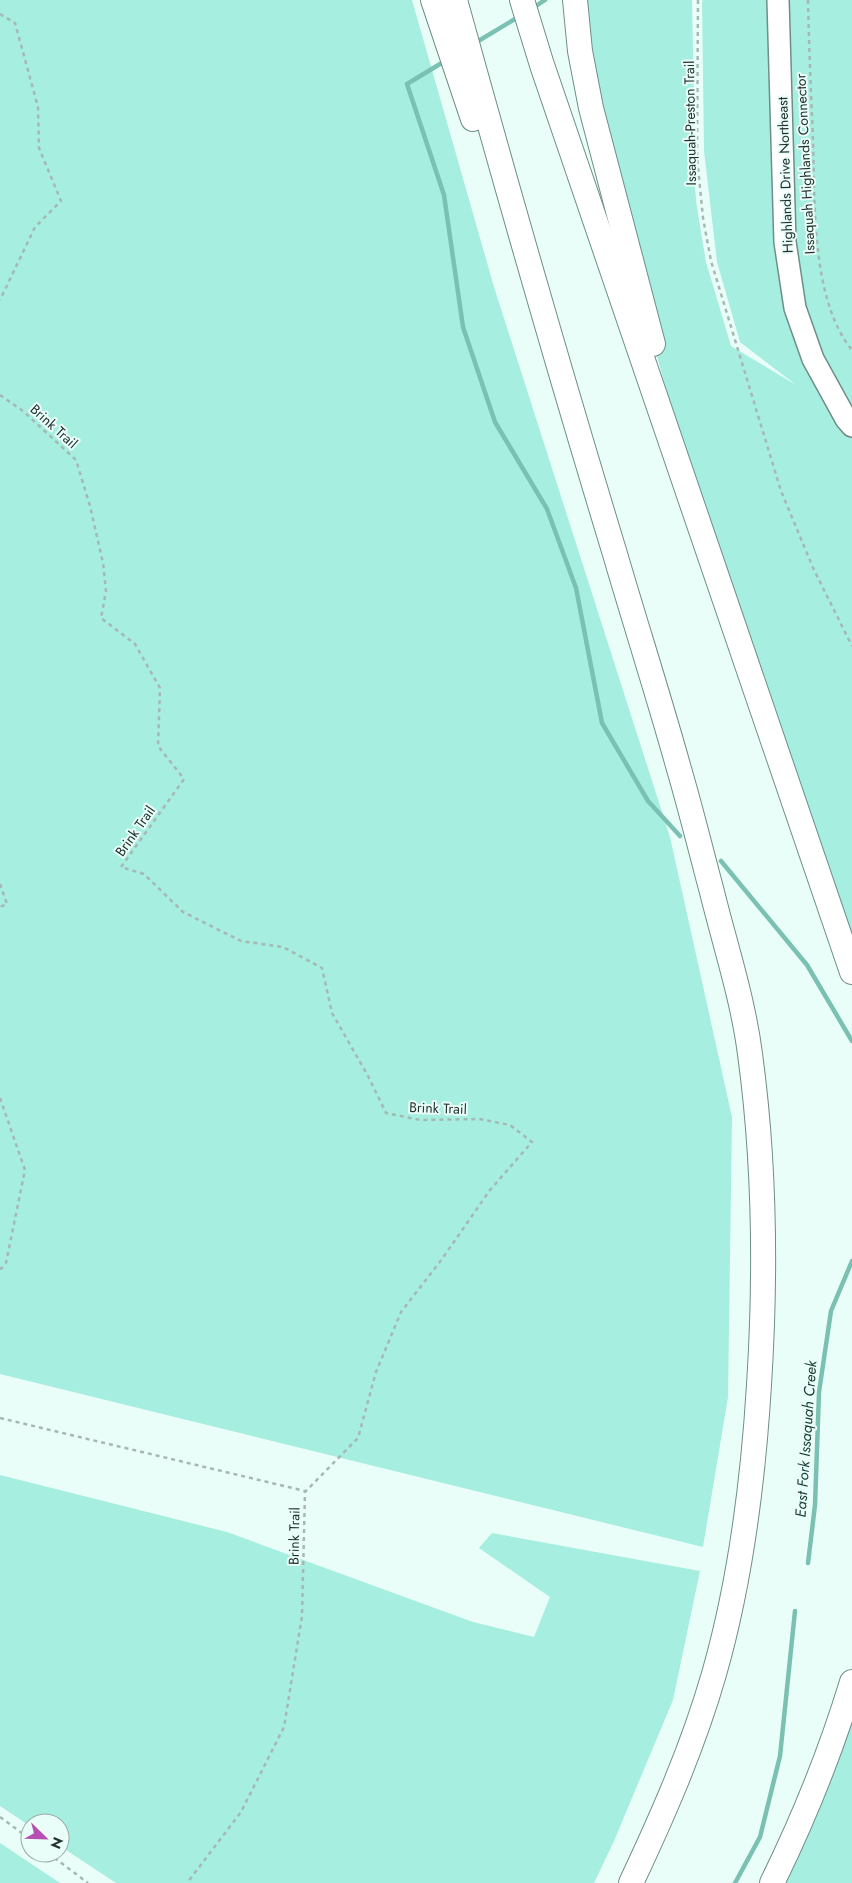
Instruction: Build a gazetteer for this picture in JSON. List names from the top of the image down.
{
  "streets": {
    "main road": ["Highlands Drive Northeast"],
    "path": ["Issaquah-Preston Trail", "Issaquah Highlands Connector", "Brink Trail"]
  },
  "water": ["East Fork Issaquah Creek"],
  "north": "bottom right"
}
